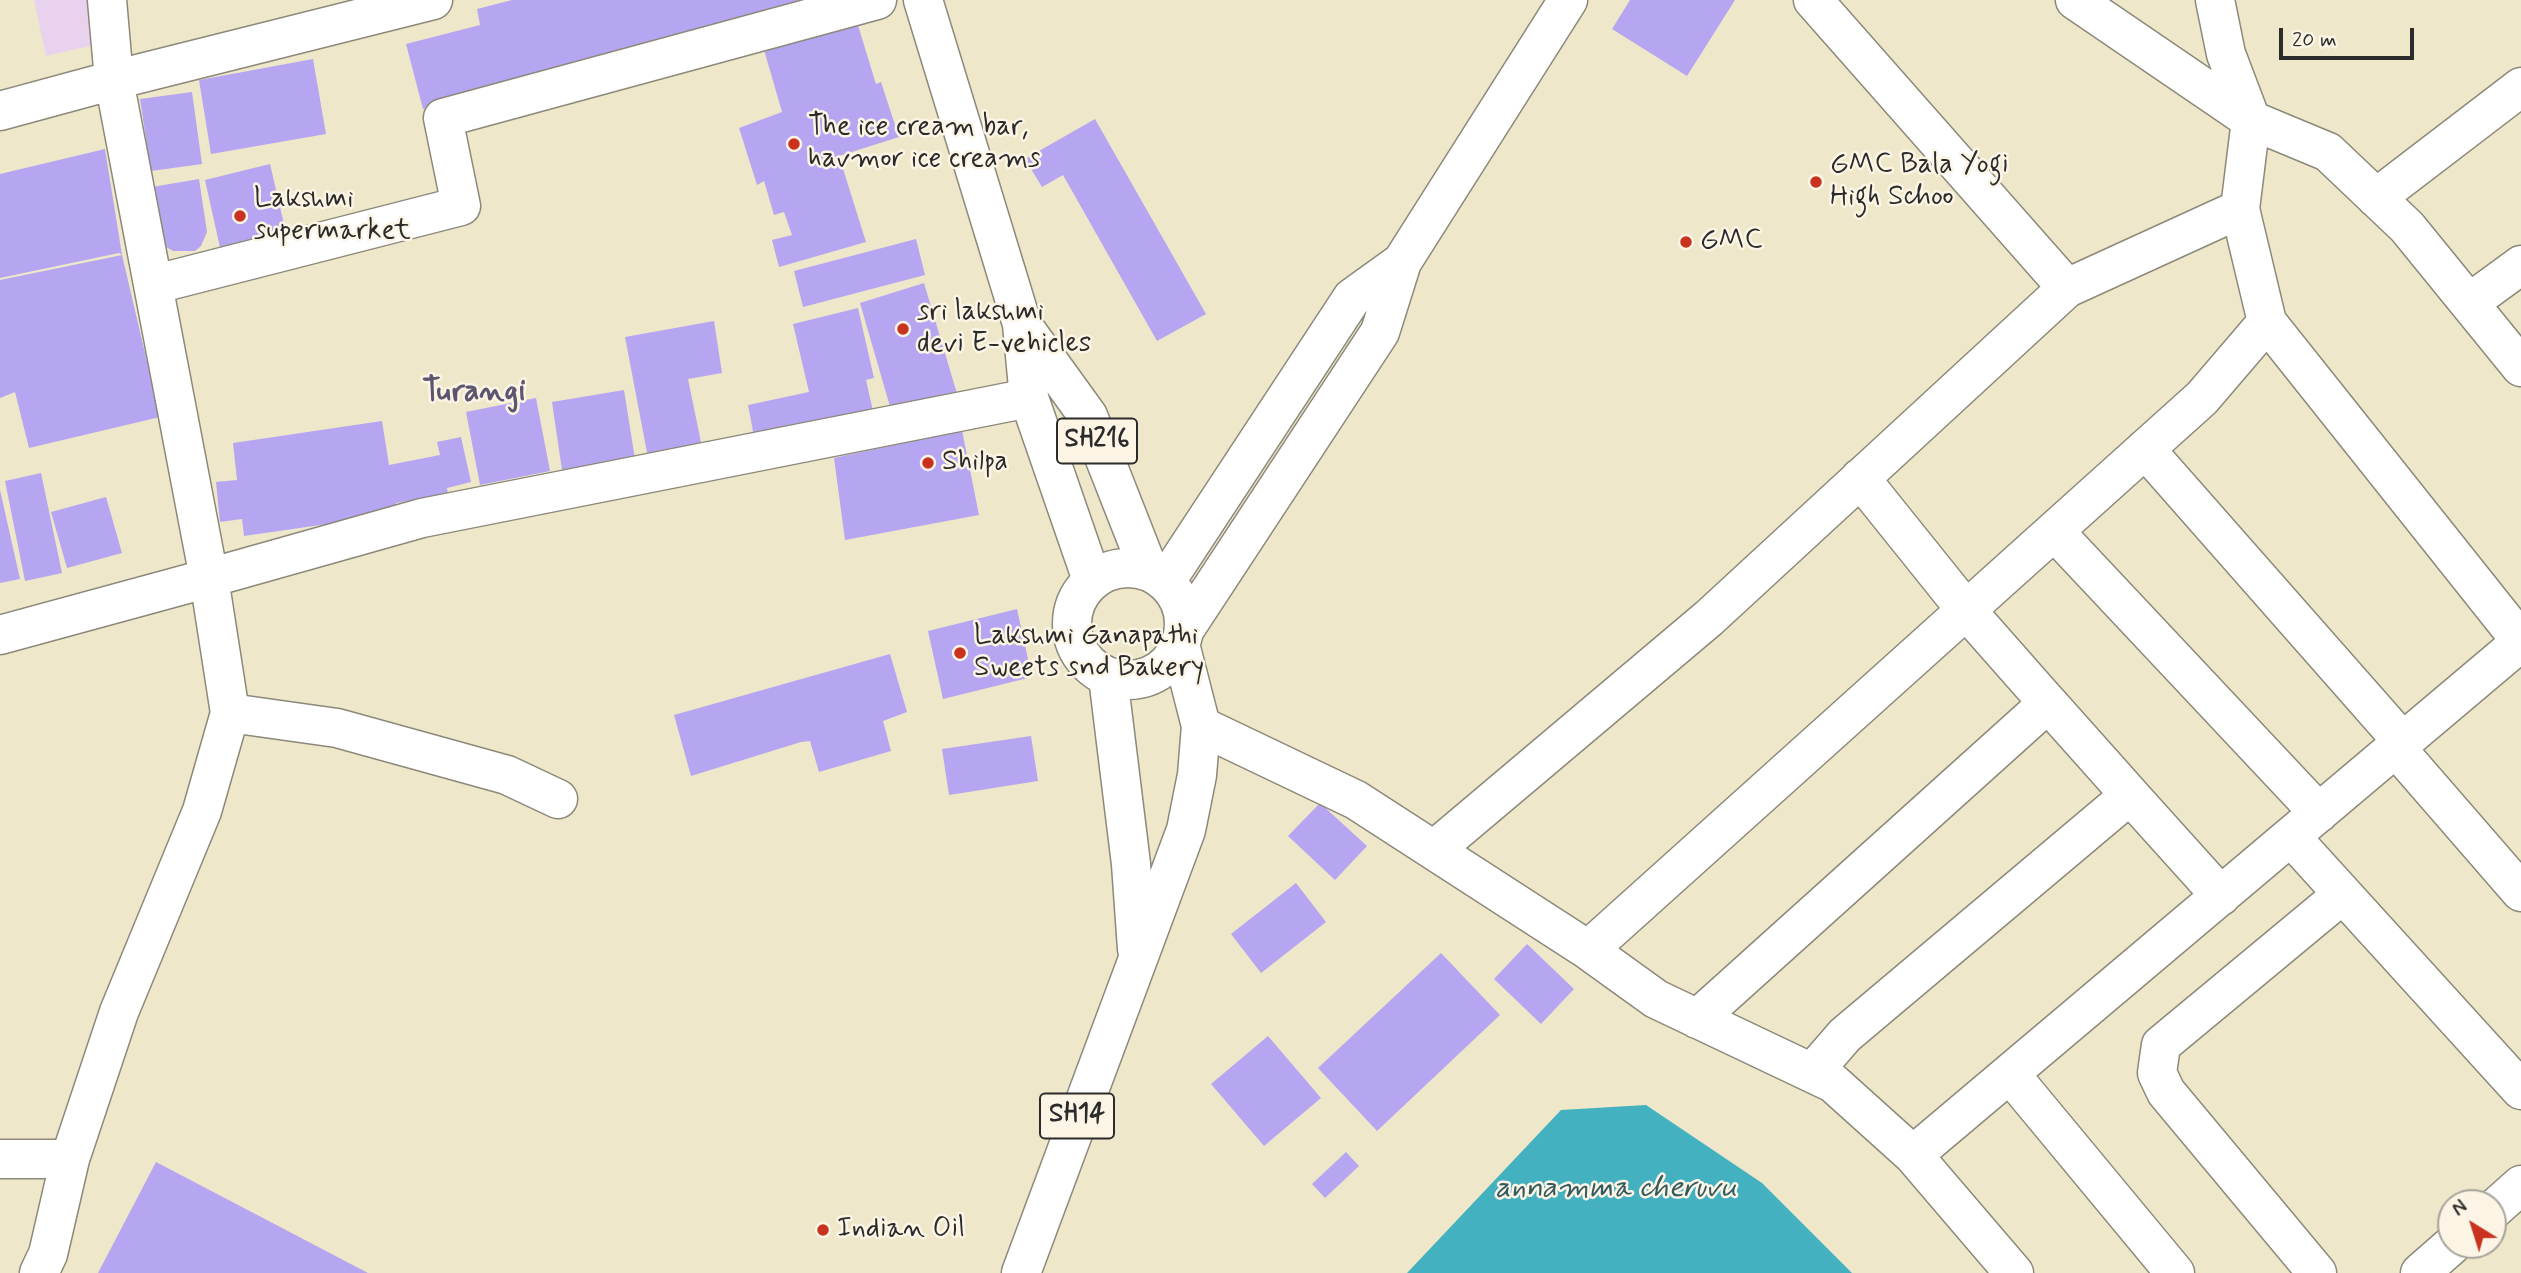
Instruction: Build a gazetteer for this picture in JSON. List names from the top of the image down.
{
  "streets": {
    "street": ["SH216", "SH14"]
  },
  "crossings": [
    ["SH216", "SH14"]
  ],
  "districts": ["Turangi"],
  "water": ["annamma cheruvu"],
  "places": [
    "The ice cream bar, havmor ice creams",
    "GMC Bala Yogi High Schoo",
    "Lakshmi supermarket",
    "GMC",
    "sri lakshmi devi E-vehicles",
    "Shilpa",
    "Lakshmi Ganapathi Sweets snd Bakery",
    "Indian Oil"
  ],
  "scale_bar": "20 m",
  "north": "top left"
}
